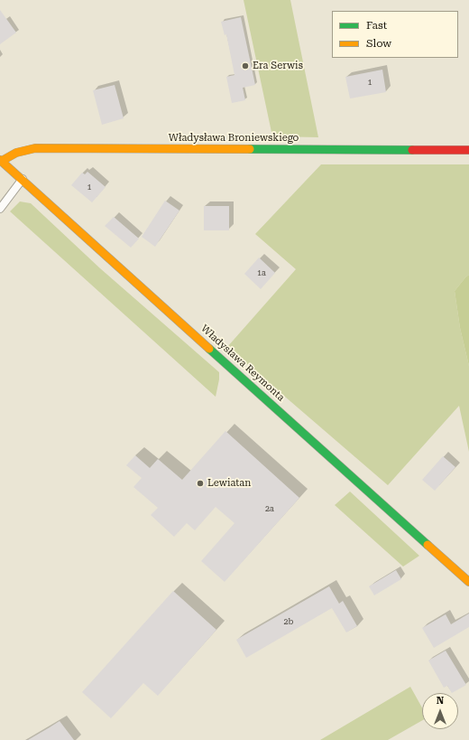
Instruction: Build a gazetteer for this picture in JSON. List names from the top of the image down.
{
  "streets": {
    "street": ["Władysława Broniewskiego", "Władysława Reymonta"]
  },
  "crossings": [
    ["Władysława Broniewskiego", "Władysława Reymonta"]
  ],
  "places": ["Era Serwis", "Lewiatan"],
  "house_numbers": [
    "1",
    "1",
    "1a",
    "2a",
    "2b"
  ],
  "legend": ["Fast", "Slow"],
  "north": "top"
}
